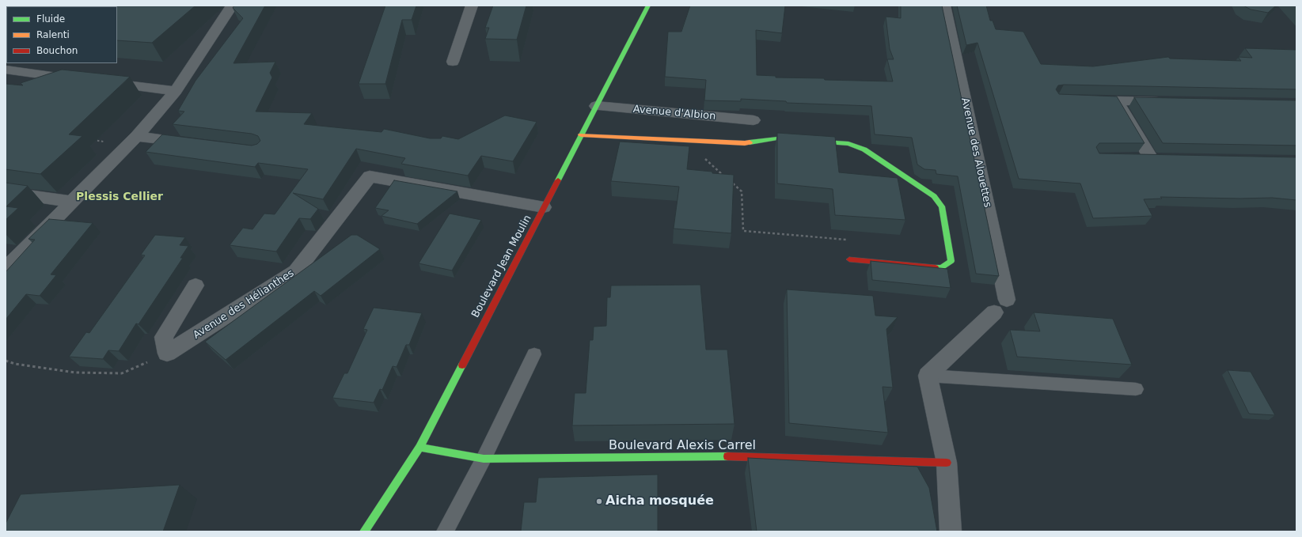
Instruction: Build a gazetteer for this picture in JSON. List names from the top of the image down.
{
  "streets": {
    "street": [
      "Avenue d'Albion",
      "Avenue des Alouettes",
      "Boulevard Jean Moulin",
      "Avenue des Hélianthes",
      "Boulevard Alexis Carrel"
    ]
  },
  "crossings": [
    ["Avenue d'Albion", "Boulevard Jean Moulin"],
    ["Boulevard Jean Moulin", "Avenue des Hélianthes"],
    ["Boulevard Jean Moulin", "Boulevard Alexis Carrel"]
  ],
  "districts": ["Plessis Cellier"],
  "places": ["Aicha mosquée"],
  "legend": ["Fluide", "Ralenti", "Bouchon"]
}
